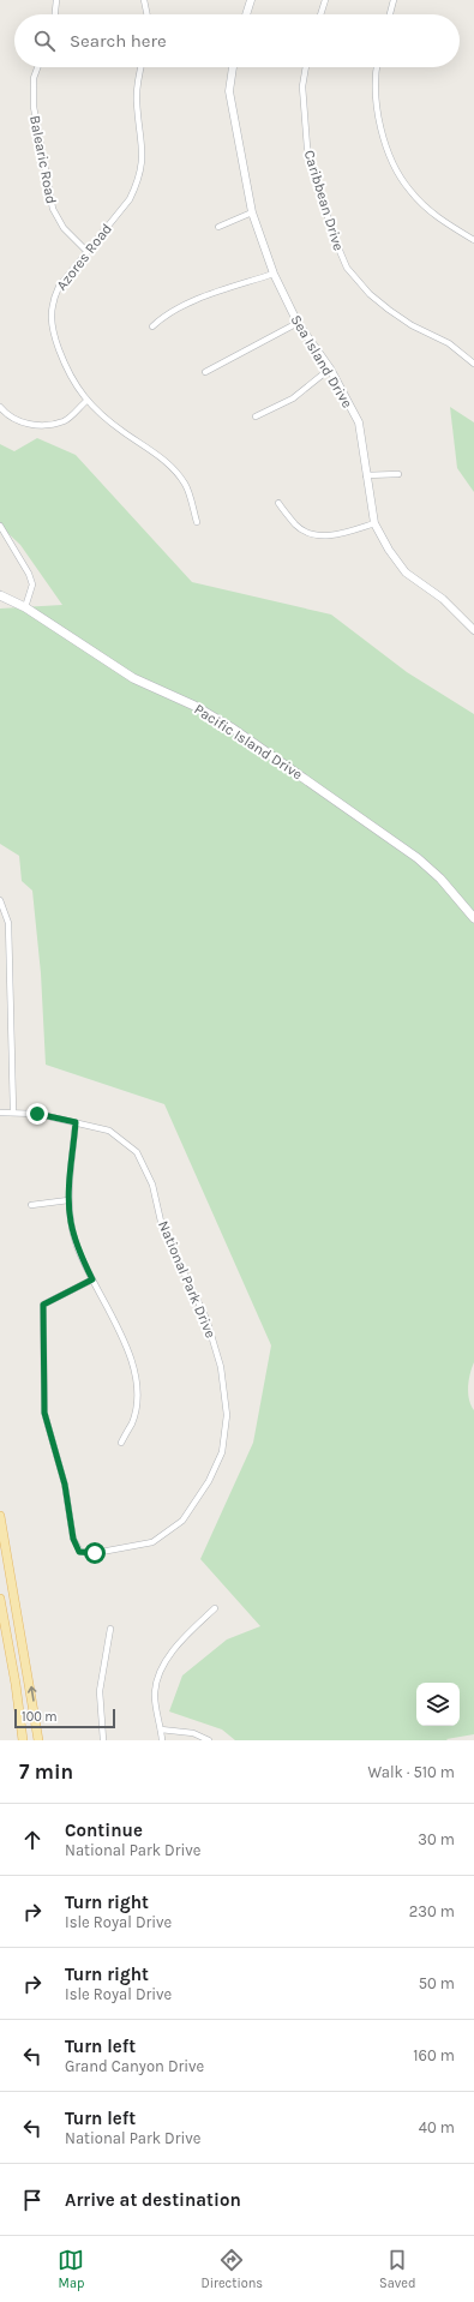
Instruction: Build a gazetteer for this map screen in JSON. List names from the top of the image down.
{
  "streets": {
    "main road": ["Pacific Island Drive"],
    "street": [
      "Balearic Road",
      "Caribbean Drive",
      "Azores Road",
      "Sea Island Drive",
      "National Park Drive"
    ]
  },
  "crossings": [
    ["Balearic Road", "Azores Road"]
  ],
  "scale_bar": "100 m",
  "page": {
    "search": "Search here",
    "scale": "100 m",
    "heading": ["7 min", "Walk · 510 m"],
    "list": [
      ["Continue", "National Park Drive", "30 m"],
      ["Turn right", "Isle Royal Drive", "230 m"],
      ["Turn right", "Isle Royal Drive", "50 m"],
      ["Turn left", "Grand Canyon Drive", "160 m"],
      ["Turn left", "National Park Drive", "40 m"],
      "Arrive at destination"
    ],
    "nav": ["Map", "Directions", "Saved"]
  }
}
